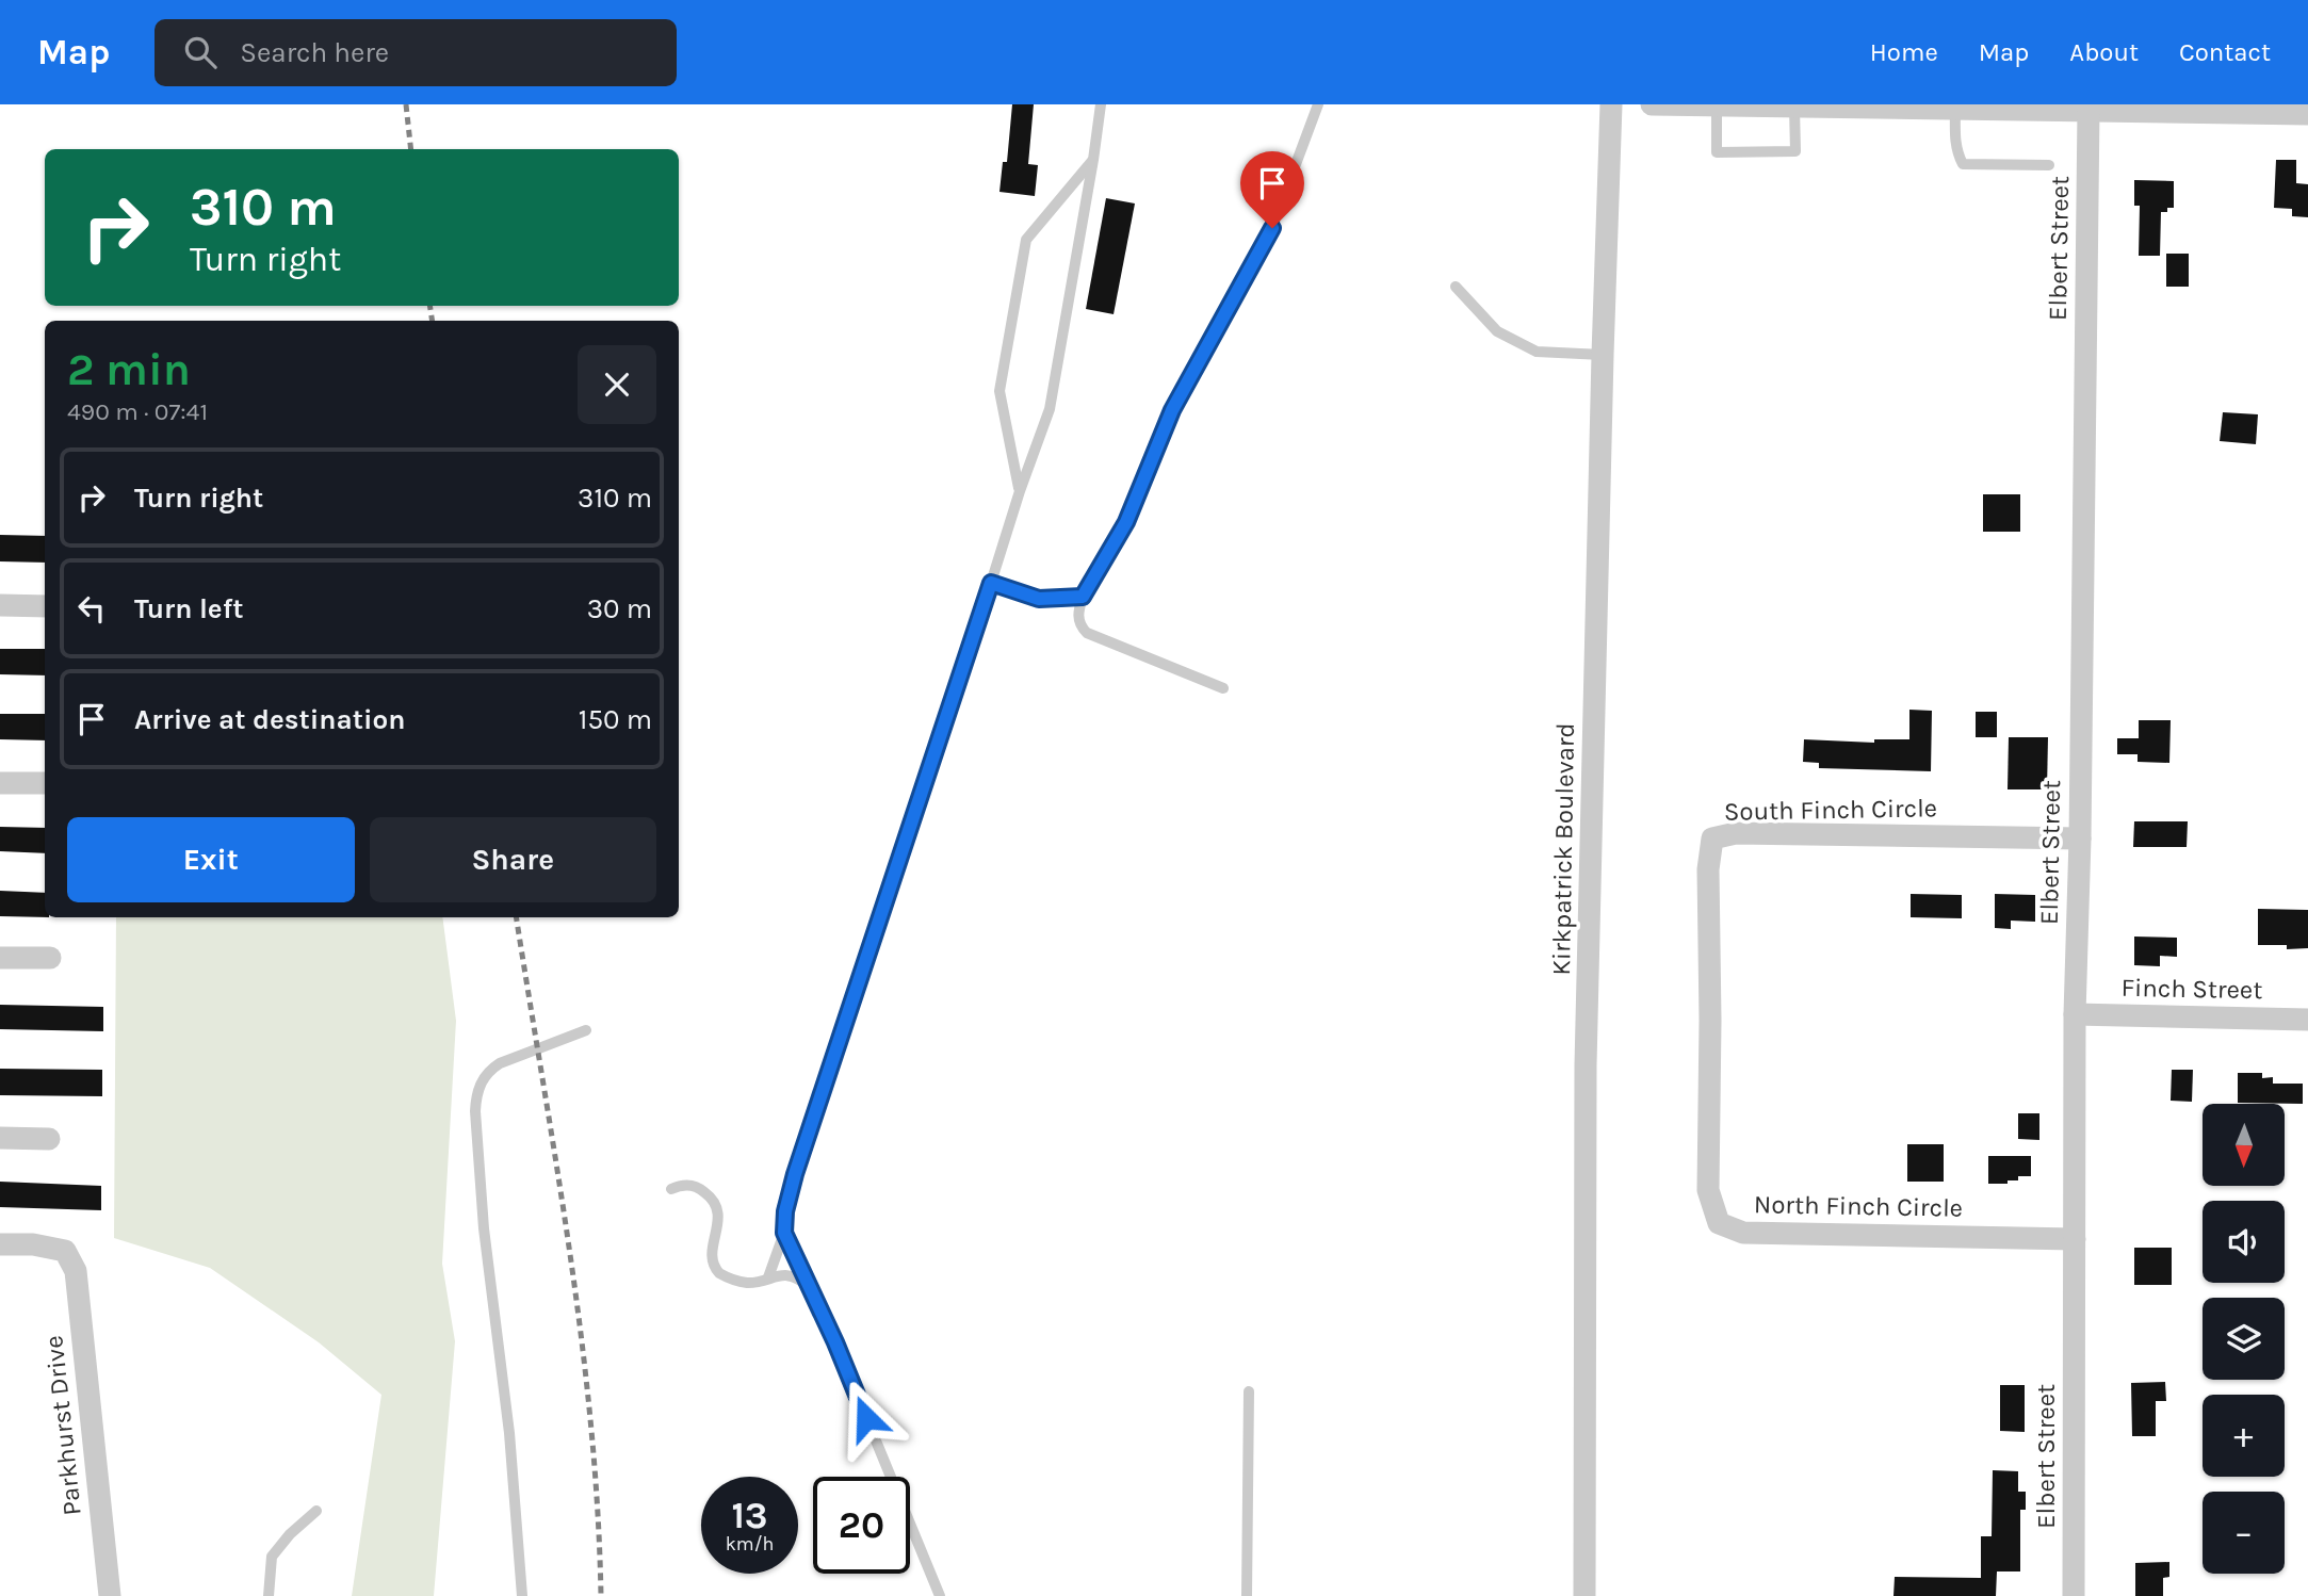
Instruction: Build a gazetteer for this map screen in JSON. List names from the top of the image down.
{
  "streets": {
    "street": [
      "Elbert Street",
      "South Finch Circle",
      "Kirkpatrick Boulevard",
      "Finch Street",
      "North Finch Circle",
      "Parkhurst Drive"
    ]
  },
  "crossings": [
    ["Elbert Street", "South Finch Circle"],
    ["Elbert Street", "Finch Street"],
    ["Elbert Street", "North Finch Circle"],
    ["South Finch Circle", "North Finch Circle"]
  ],
  "north": "bottom",
  "page": {
    "header": "Map",
    "search": "Search here",
    "nav": [
      "Home",
      "Map",
      "About",
      "Contact"
    ],
    "turn": ["310 m", "Turn right"],
    "heading": ["2 min", "490 m · 07:41"],
    "list": [
      {
        "name": "Turn right",
        "value": "310 m"
      },
      {
        "name": "Turn left",
        "value": "30 m"
      },
      {
        "name": "Arrive at destination",
        "value": "150 m"
      }
    ],
    "buttons": ["Exit", "Share"],
    "map_buttons": ["+", "−"],
    "speed": "13 km/h",
    "limit": "20"
  }
}
